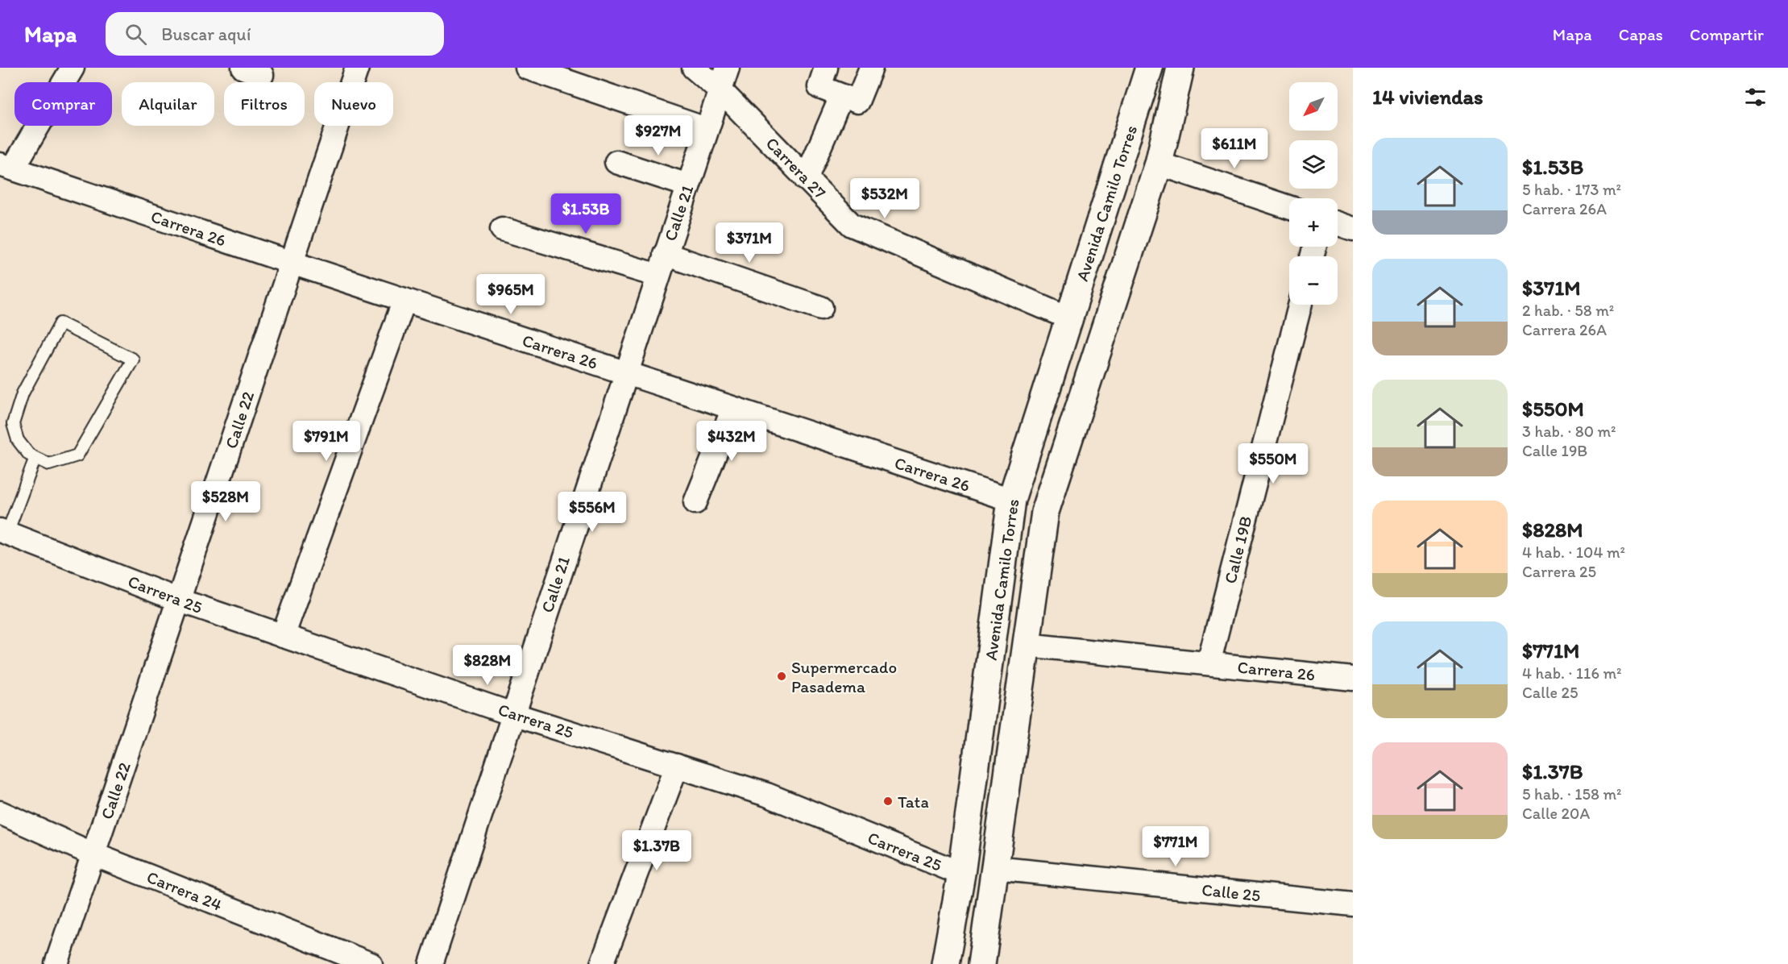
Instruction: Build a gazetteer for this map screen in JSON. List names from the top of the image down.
{
  "streets": {
    "main road": ["Avenida Camilo Torres"],
    "street": [
      "Carrera 27",
      "Calle 21",
      "Carrera 26",
      "Calle 22",
      "Calle 19B",
      "Carrera 25",
      "Carrera 24",
      "Calle 25"
    ]
  },
  "crossings": [
    ["Carrera 27", "Avenida Camilo Torres"],
    ["Carrera 27", "Calle 21"],
    ["Avenida Camilo Torres", "Carrera 26"],
    ["Avenida Camilo Torres", "Carrera 25"],
    ["Avenida Camilo Torres", "Calle 25"],
    ["Calle 21", "Carrera 26"],
    ["Calle 21", "Carrera 25"],
    ["Carrera 26", "Calle 22"],
    ["Carrera 26", "Calle 19B"],
    ["Calle 22", "Carrera 25"],
    ["Calle 22", "Carrera 24"]
  ],
  "places": ["Supermercado Pasadema", "Tata"],
  "north": "bottom left",
  "page": {
    "header": "Mapa",
    "search": "Buscar aquí",
    "nav": ["Mapa", "Capas", "Compartir"],
    "heading": "14 viviendas",
    "map_buttons": ["+", "−"],
    "chip": [
      "Comprar",
      "Alquilar",
      "Filtros",
      "Nuevo"
    ],
    "price": [
      "$927M",
      "$611M",
      "$532M",
      "$1.53B",
      "$371M",
      "$965M",
      "$791M",
      "$432M",
      "$550M",
      "$528M",
      "$556M",
      "$828M",
      "$771M",
      "$1.37B"
    ],
    "list": [
      {
        "name": "$1.53B",
        "note": "5 hab. · 173 m² · Carrera 26A"
      },
      {
        "name": "$371M",
        "note": "2 hab. · 58 m² · Carrera 26A"
      },
      {
        "name": "$550M",
        "note": "3 hab. · 80 m² · Calle 19B"
      },
      {
        "name": "$828M",
        "note": "4 hab. · 104 m² · Carrera 25"
      },
      {
        "name": "$771M",
        "note": "4 hab. · 116 m² · Calle 25"
      },
      {
        "name": "$1.37B",
        "note": "5 hab. · 158 m² · Calle 20A"
      }
    ]
  }
}
